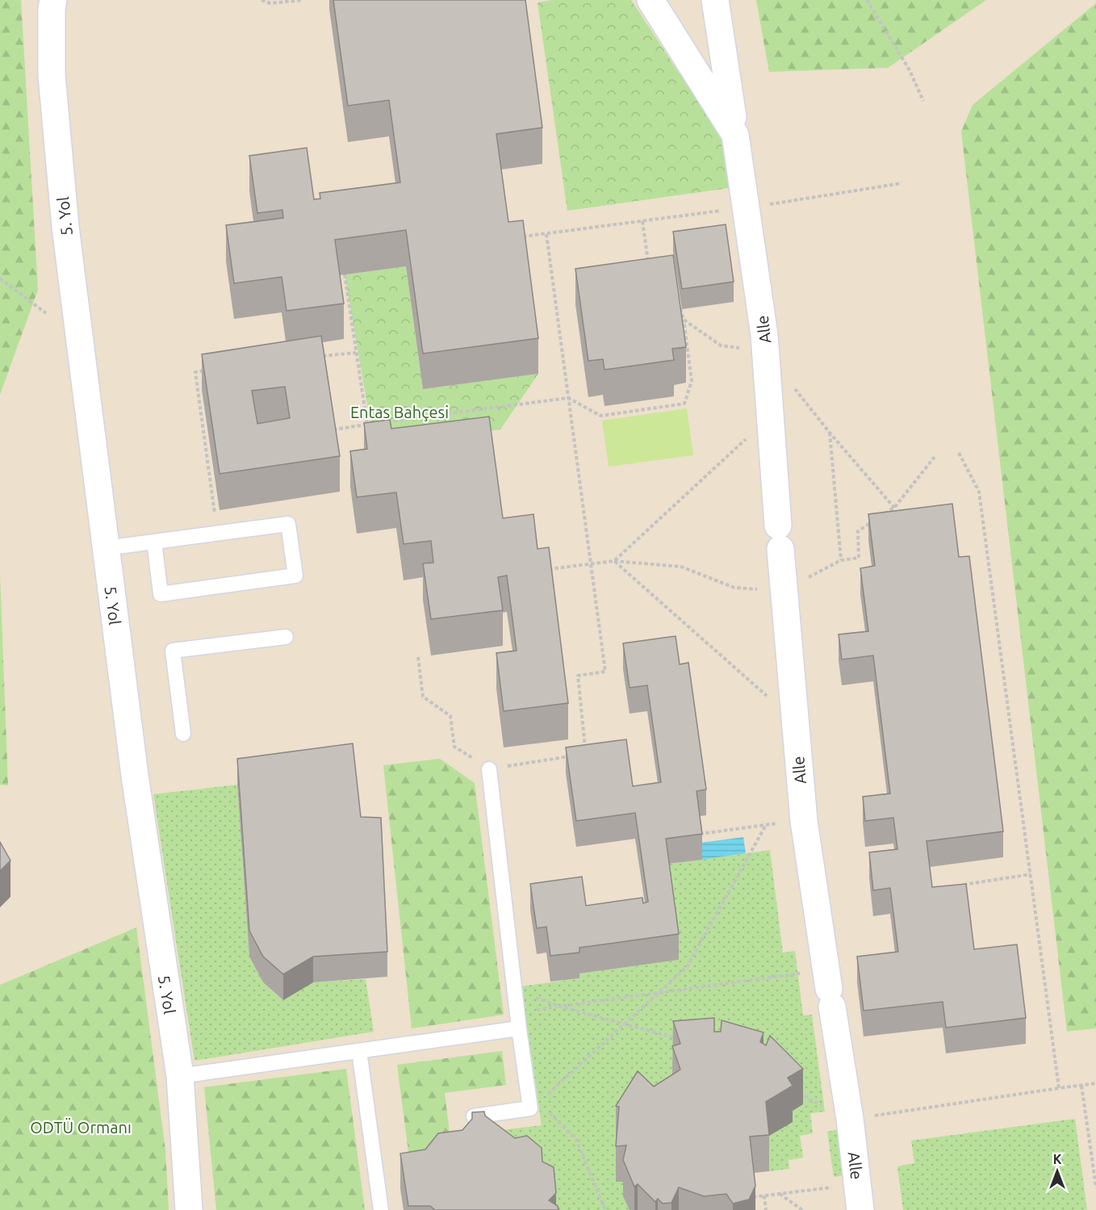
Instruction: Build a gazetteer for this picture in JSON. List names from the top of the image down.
{
  "streets": {
    "street": ["5. Yol", "Alle"]
  },
  "parks": ["Entas Bahçesi", "ODTÜ Ormanı"],
  "north": "top"
}
